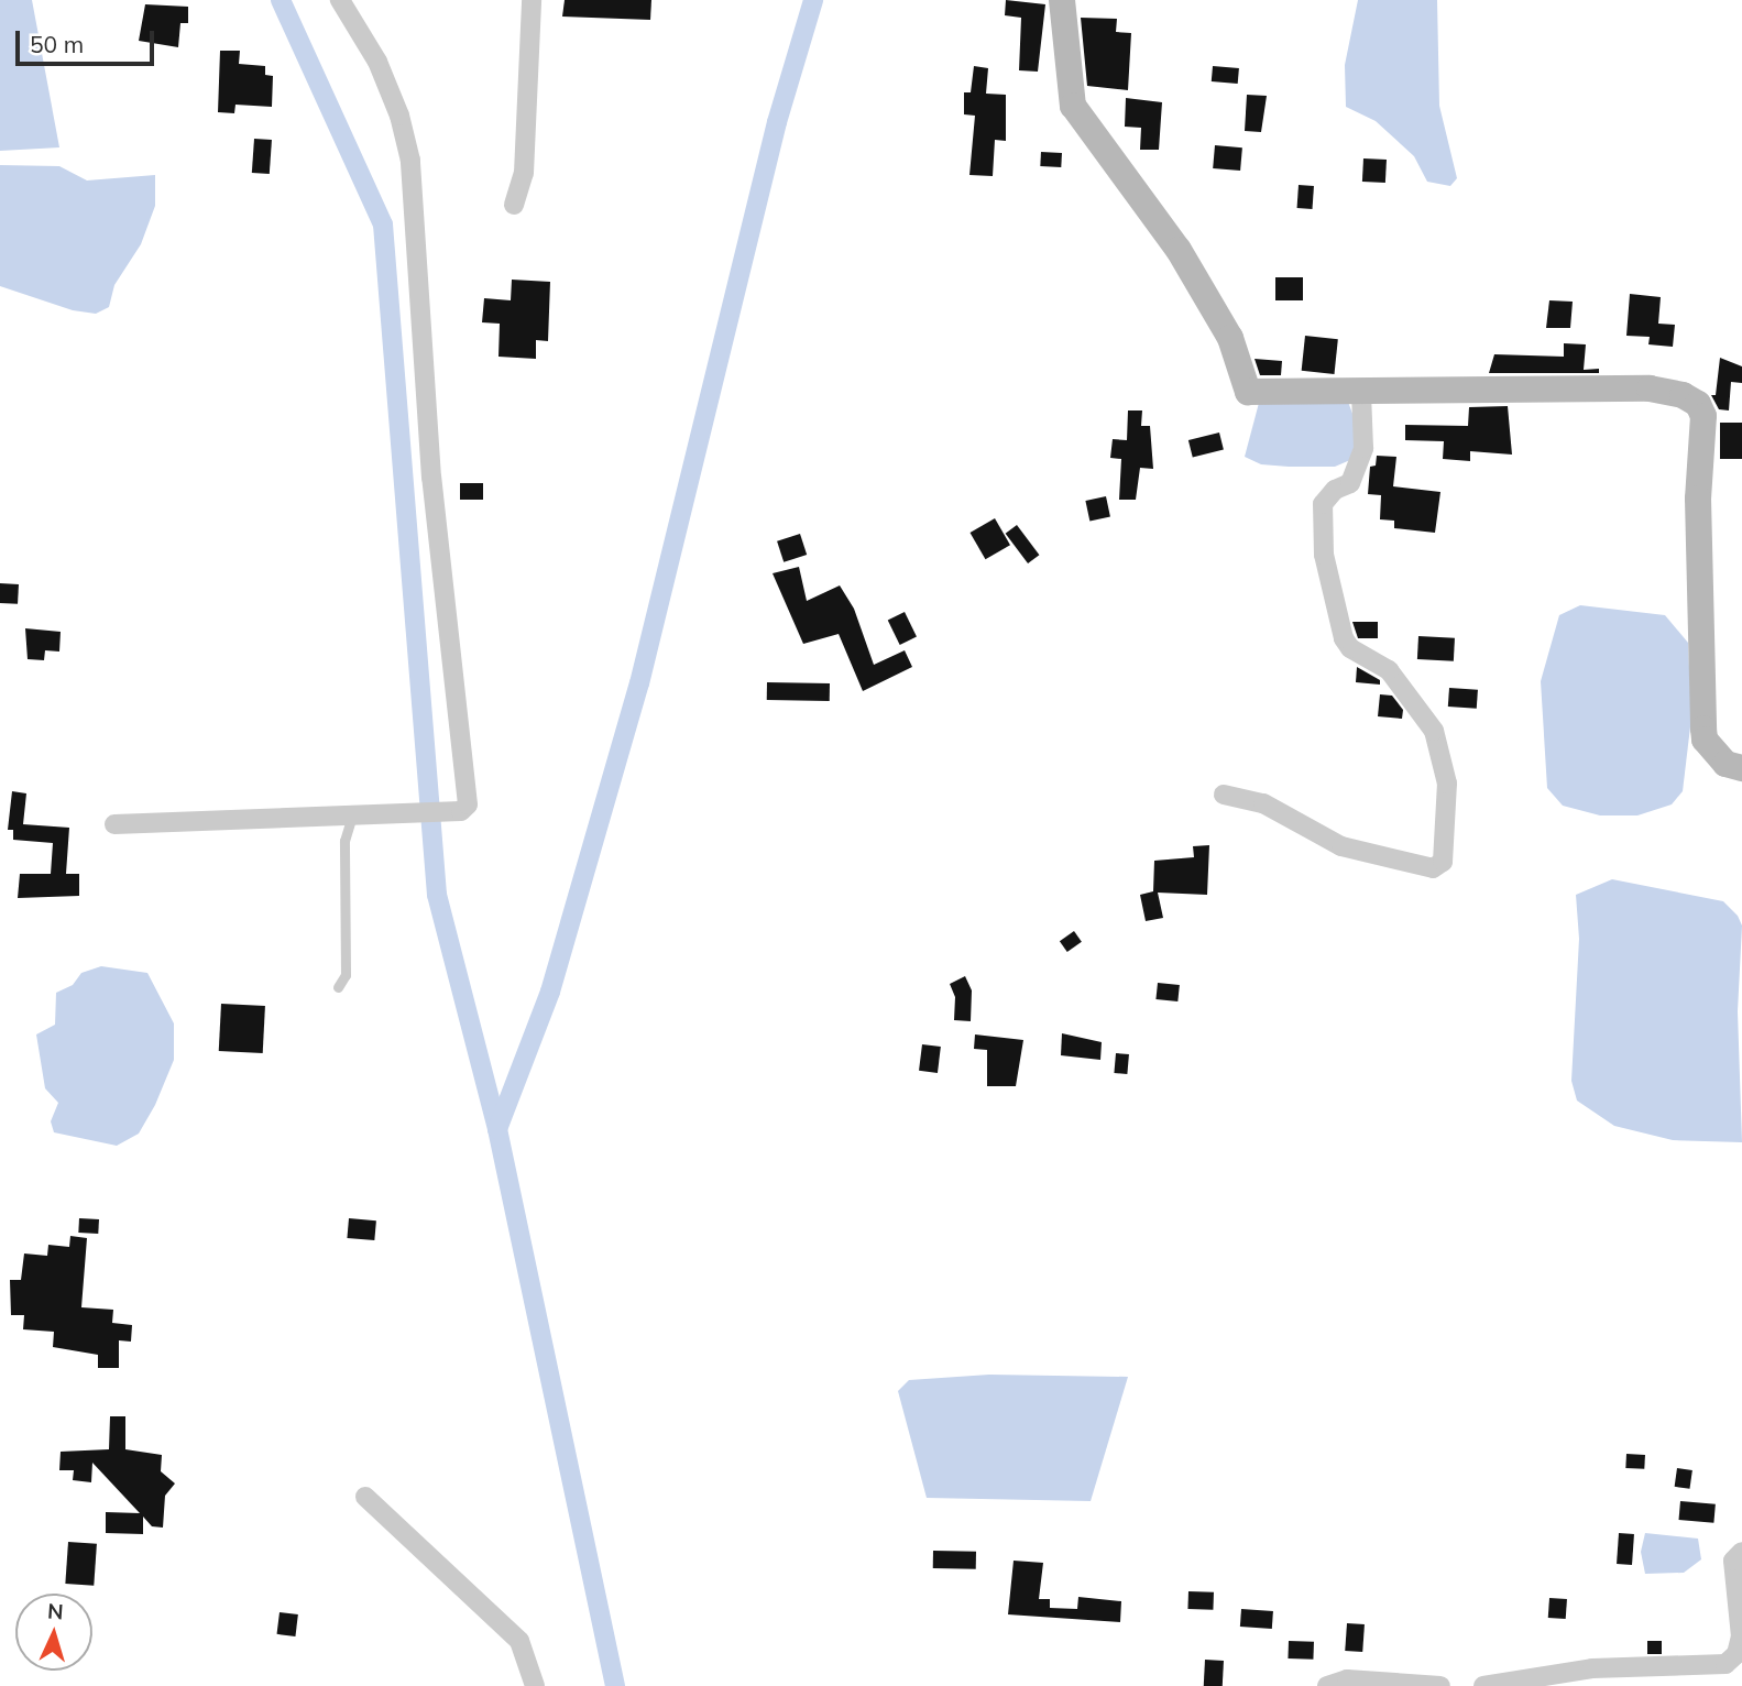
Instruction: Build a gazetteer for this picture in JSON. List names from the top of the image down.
{
  "scale_bar": "50 m",
  "north": "top"
}
